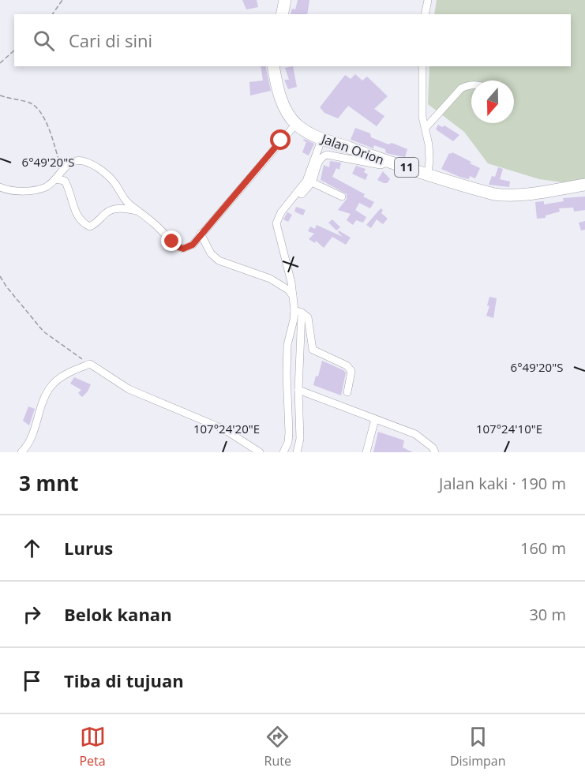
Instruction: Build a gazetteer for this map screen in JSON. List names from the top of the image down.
{
  "streets": {
    "highway": ["Jalan Orion", "11"]
  },
  "north": "bottom",
  "page": {
    "search": "Cari di sini",
    "heading": ["3 mnt", "Jalan kaki · 190 m"],
    "list": [
      ["Lurus", "160 m"],
      ["Belok kanan", "30 m"],
      "Tiba di tujuan"
    ],
    "nav": ["Peta", "Rute", "Disimpan"]
  },
  "coordinates": ["6°49'20\"S", "107°24'20\"E", "107°24'10\"E"]
}
